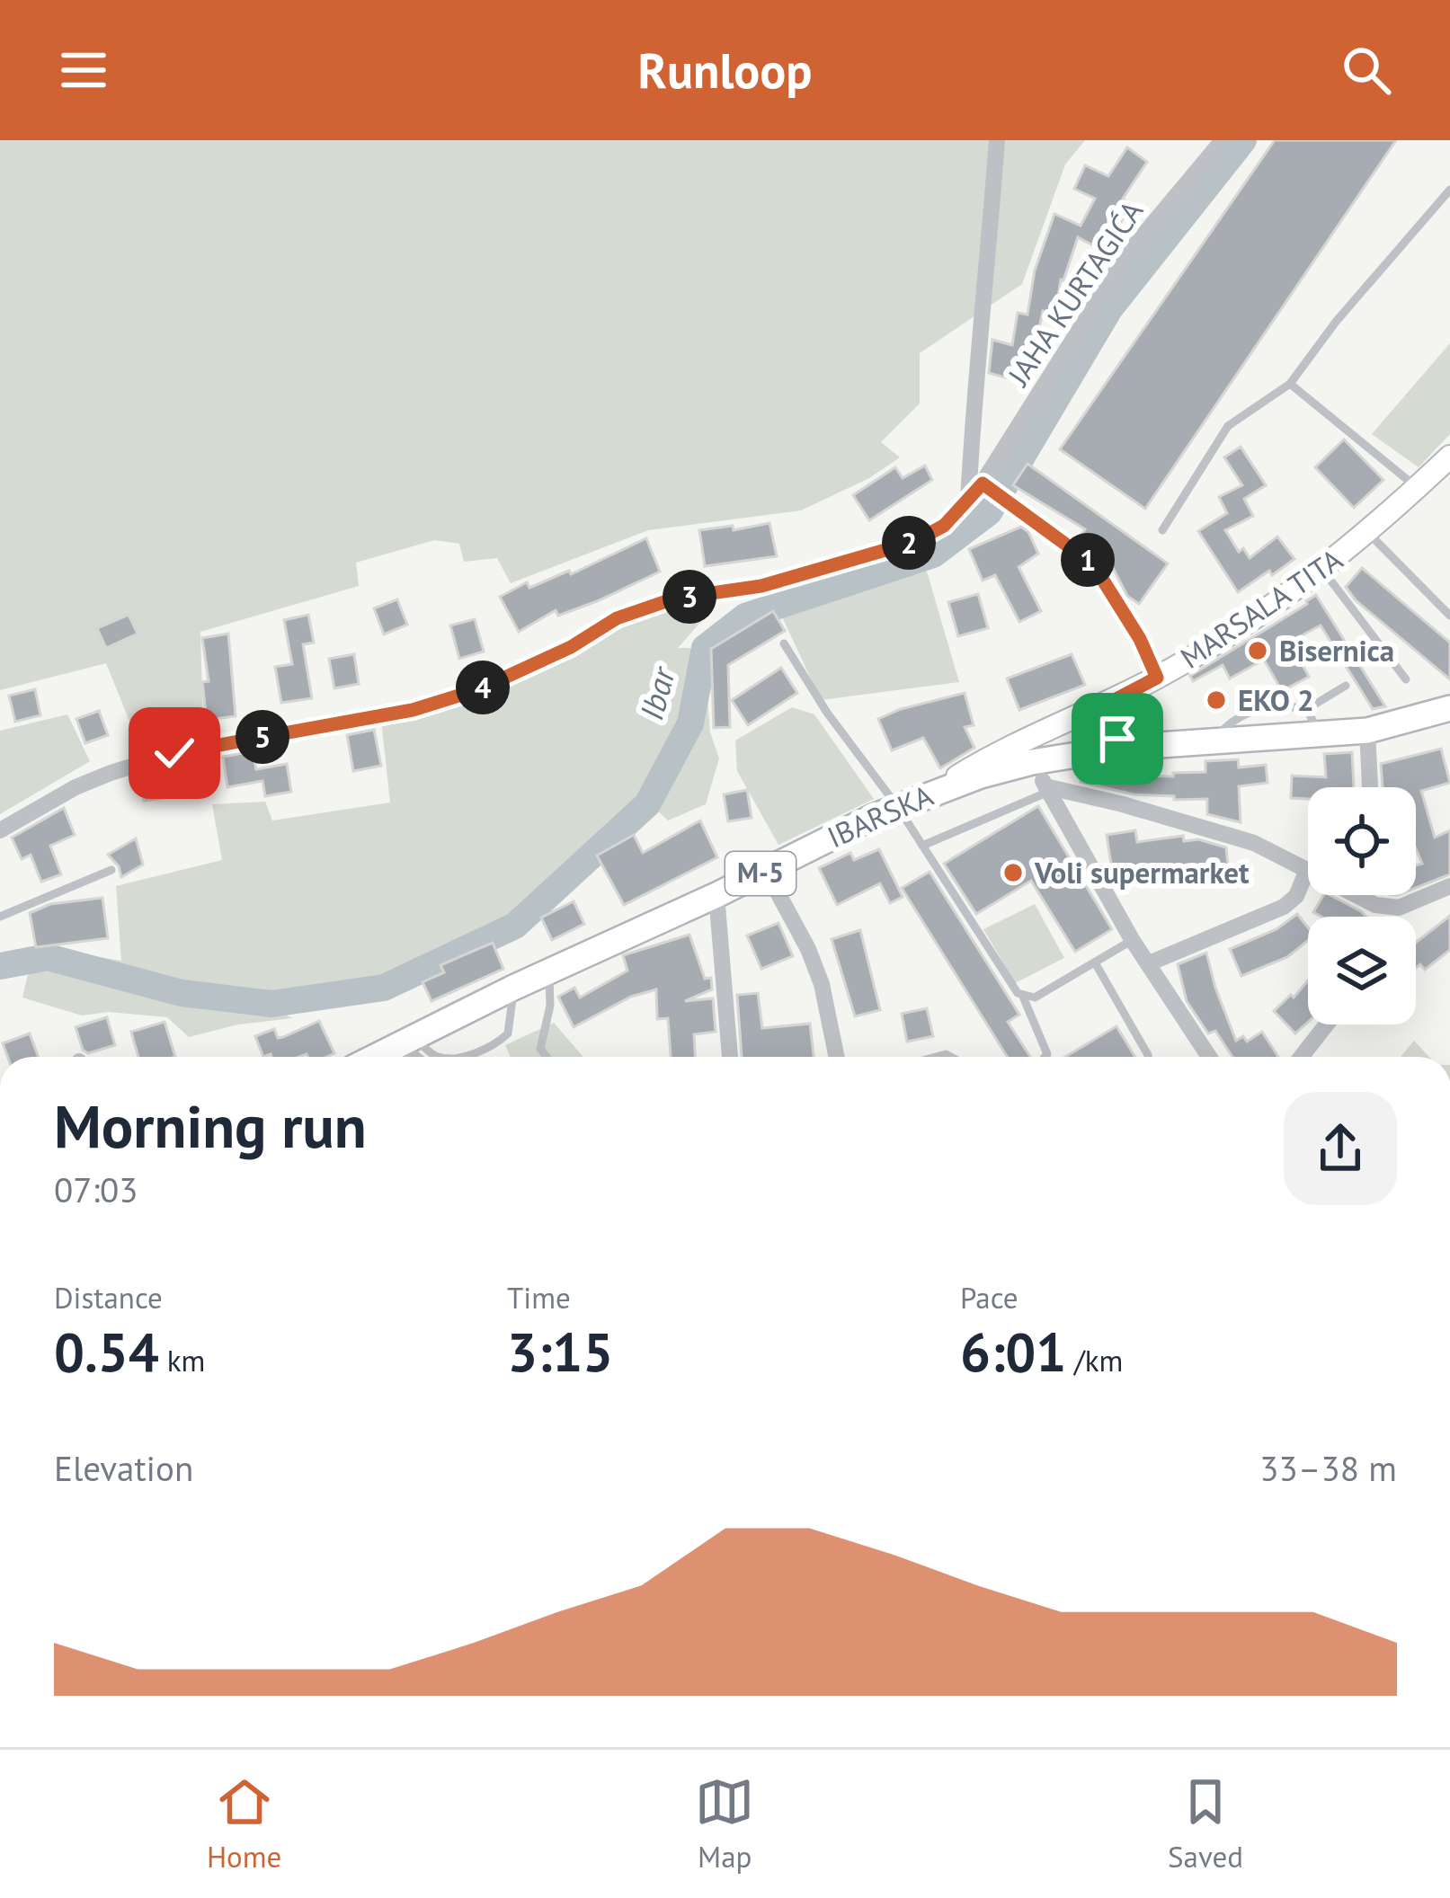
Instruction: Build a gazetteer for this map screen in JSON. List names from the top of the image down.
{
  "streets": {
    "main road": ["IBARSKA", "M-5"],
    "street": ["JAHA KURTAGIĆA", "MARSALA TITA"]
  },
  "crossings": [
    ["MARSALA TITA", "IBARSKA"]
  ],
  "water": ["Ibar"],
  "places": ["Bisernica", "EKO 2", "Voli supermarket"],
  "page": {
    "header": "Runloop",
    "pins": [
      "2",
      "1",
      "3",
      "4",
      "5"
    ],
    "heading": ["Morning run", "07:03"],
    "stats": [
      ["Distance", "0.54 km"],
      ["Time", "3:15"],
      ["Pace", "6:01 /km"]
    ],
    "chart": ["Elevation", "33–38 m"],
    "tabs": ["Home", "Map", "Saved"]
  }
}
